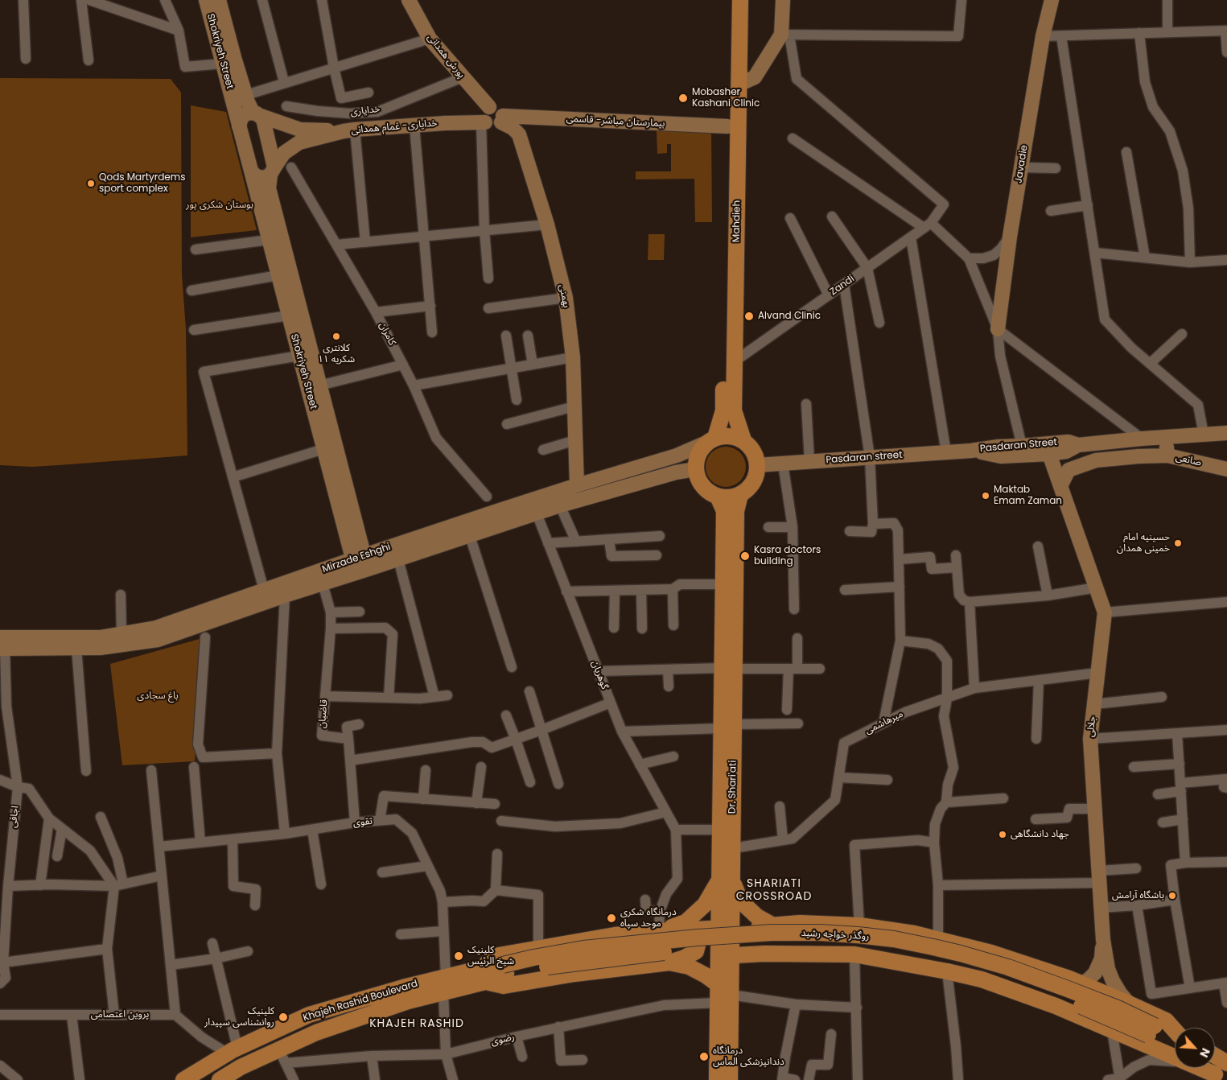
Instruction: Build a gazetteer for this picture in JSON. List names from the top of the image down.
{
  "streets": {
    "main road": [
      "Shokriyeh Street",
      "پورش همدانی",
      "خدایاری",
      "بیمارستان مباشر- قاسمی",
      "خدایاری- غمام همدانی",
      "Javadie",
      "Mahdieh",
      "بهمنی",
      "Pasdaran Street",
      "Pasdaran street",
      "صانعی",
      "Mirzade Eshghi",
      "جلالی",
      "Dr. Shari'ati",
      "روگذر خواجه رشید",
      "Khajeh Rashid Boulevard"
    ],
    "street": [
      "Zandi",
      "کامران",
      "گوهریان",
      "قاضیان",
      "میرهاشمی",
      "اجاقی",
      "تقوی",
      "پروین اعتصامی",
      "رضوی"
    ]
  },
  "crossings": [
    ["Shokriyeh Street", "خدایاری"],
    ["Shokriyeh Street", "Mirzade Eshghi"],
    ["پورش همدانی", "خدایاری"],
    ["پورش همدانی", "بیمارستان مباشر- قاسمی"],
    ["پورش همدانی", "خدایاری- غمام همدانی"],
    ["پورش همدانی", "بهمنی"],
    ["خدایاری", "خدایاری- غمام همدانی"],
    ["بیمارستان مباشر- قاسمی", "Mahdieh"],
    ["بیمارستان مباشر- قاسمی", "بهمنی"],
    ["Mahdieh", "Zandi"],
    ["Mahdieh", "Pasdaran street"],
    ["Mahdieh", "Mirzade Eshghi"],
    ["Mahdieh", "Dr. Shari'ati"],
    ["بهمنی", "Mirzade Eshghi"],
    ["Pasdaran Street", "Pasdaran street"],
    ["Pasdaran Street", "صانعی"],
    ["Pasdaran Street", "جلالی"],
    ["Pasdaran street", "Mirzade Eshghi"],
    ["Pasdaran street", "Dr. Shari'ati"],
    ["Mirzade Eshghi", "گوهریان"],
    ["Mirzade Eshghi", "قاضیان"],
    ["Mirzade Eshghi", "Dr. Shari'ati"],
    ["Mirzade Eshghi", "اجاقی"],
    ["میرهاشمی", "جلالی"],
    ["میرهاشمی", "Dr. Shari'ati"],
    ["Dr. Shari'ati", "رضوی"],
    ["تقوی", "Khajeh Rashid Boulevard"],
    ["تقوی", "رضوی"],
    ["روگذر خواجه رشید", "Khajeh Rashid Boulevard"],
    ["Khajeh Rashid Boulevard", "رضوی"]
  ],
  "districts": ["SHARIATI CROSSROAD", "KHAJEH RASHID"],
  "parks": ["بوستان شکری پور", "باغ سجادی"],
  "places": [
    "Mobasher Kashani Clinic",
    "Qods Martyrdems sport complex",
    "Alvand Clinic",
    "کلانتری ۱۱ شکریه",
    "Maktab Emam Zaman",
    "حسینیه امام خمینی همدان",
    "Kasra doctors building",
    "جهاد دانشگاهی",
    "باشگاه آرامش",
    "درمانگاه شکری موحد سپاه",
    "کلینیک شیخ الرئیس",
    "کلینیک روانشناسی سپیدار",
    "درمانگاه دندانپزشکی الماس"
  ],
  "north": "bottom right"
}
